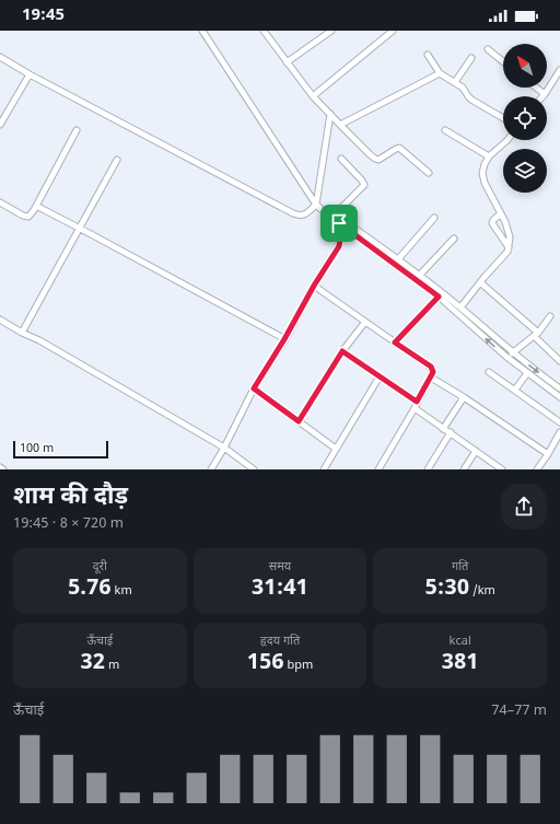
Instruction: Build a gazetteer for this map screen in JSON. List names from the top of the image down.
{
  "scale_bar": "100 m",
  "north": "top left",
  "page": {
    "status": "19:45",
    "scale": "100 m",
    "heading": ["शाम की दौड़", "19:45 · 8 × 720 m"],
    "stats": [
      ["दूरी", "5.76 km"],
      ["समय", "31:41"],
      ["गति", "5:30 /km"],
      ["ऊँचाई", "32 m"],
      ["हृदय गति", "156 bpm"],
      ["kcal", "381"]
    ],
    "chart": ["ऊँचाई", "74–77 m"]
  }
}
